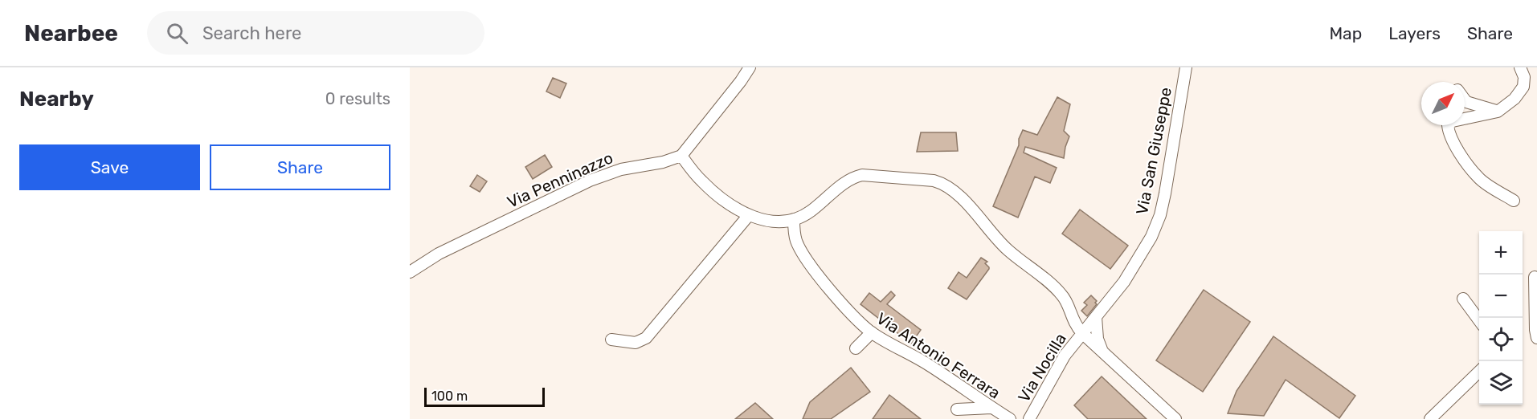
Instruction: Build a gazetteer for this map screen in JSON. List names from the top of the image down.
{
  "streets": {
    "street": [
      "Via San Giuseppe",
      "Via Penninazzo",
      "Via Antonio Ferrara",
      "Via Nocilla"
    ]
  },
  "crossings": [
    ["Via San Giuseppe", "Via Nocilla"]
  ],
  "scale_bar": "100 m",
  "north": "top right",
  "page": {
    "header": "Nearbee",
    "search": "Search here",
    "nav": ["Map", "Layers", "Share"],
    "heading": ["Nearby", "0 results"],
    "buttons": ["Save", "Share"],
    "map_buttons": ["+", "−"],
    "scale": "100 m"
  }
}
